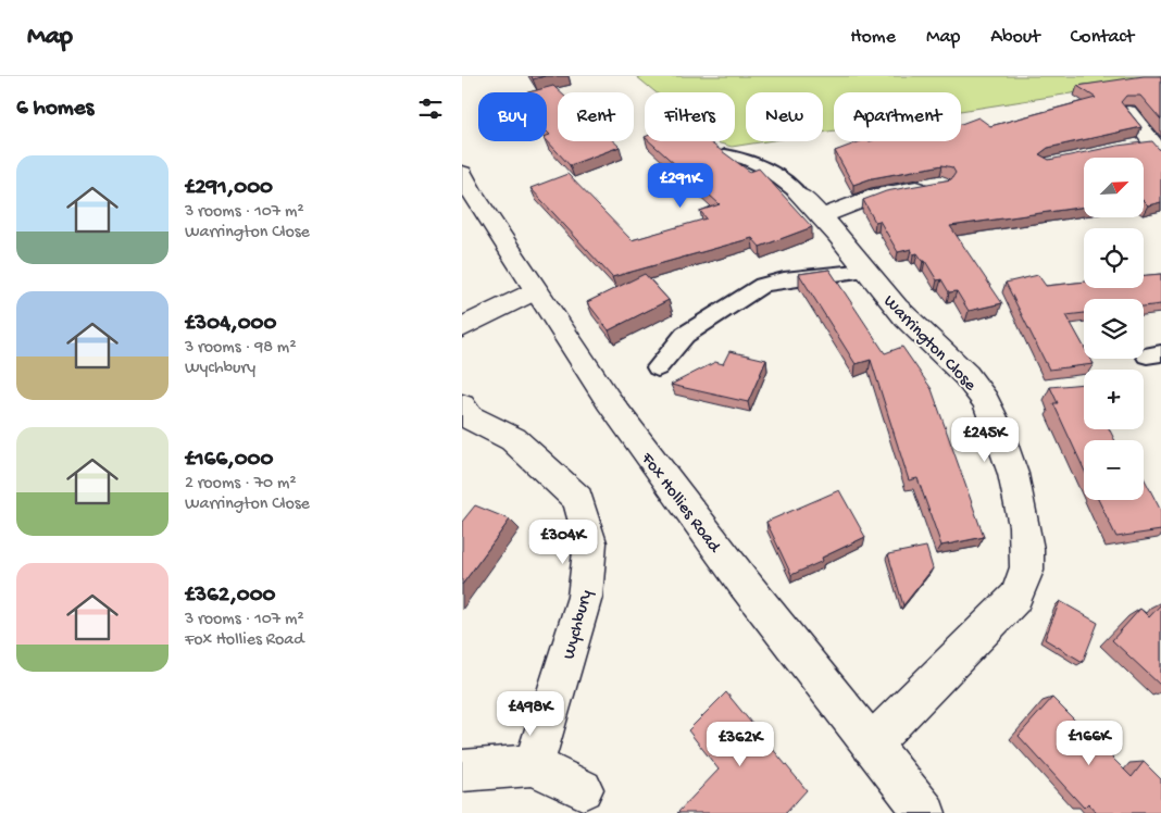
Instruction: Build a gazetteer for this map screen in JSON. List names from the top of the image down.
{
  "streets": {
    "street": ["Warrington Close", "Fox Hollies Road", "Wychbury"]
  },
  "crossings": [
    ["Warrington Close", "Fox Hollies Road"]
  ],
  "north": "top right",
  "page": {
    "header": "Map",
    "nav": [
      "Home",
      "Map",
      "About",
      "Contact"
    ],
    "heading": "6 homes",
    "chip": [
      "Buy",
      "Rent",
      "Filters",
      "New",
      "Apartment"
    ],
    "list": [
      {
        "name": "£291,000",
        "note": "3 rooms · 107 m² · Warrington Close"
      },
      {
        "name": "£304,000",
        "note": "3 rooms · 98 m² · Wychbury"
      },
      {
        "name": "£166,000",
        "note": "2 rooms · 70 m² · Warrington Close"
      },
      {
        "name": "£362,000",
        "note": "3 rooms · 107 m² · Fox Hollies Road"
      }
    ],
    "map_buttons": ["+", "−"],
    "price": [
      "£291K",
      "£245K",
      "£304K",
      "£498K",
      "£166K",
      "£362K"
    ]
  }
}
